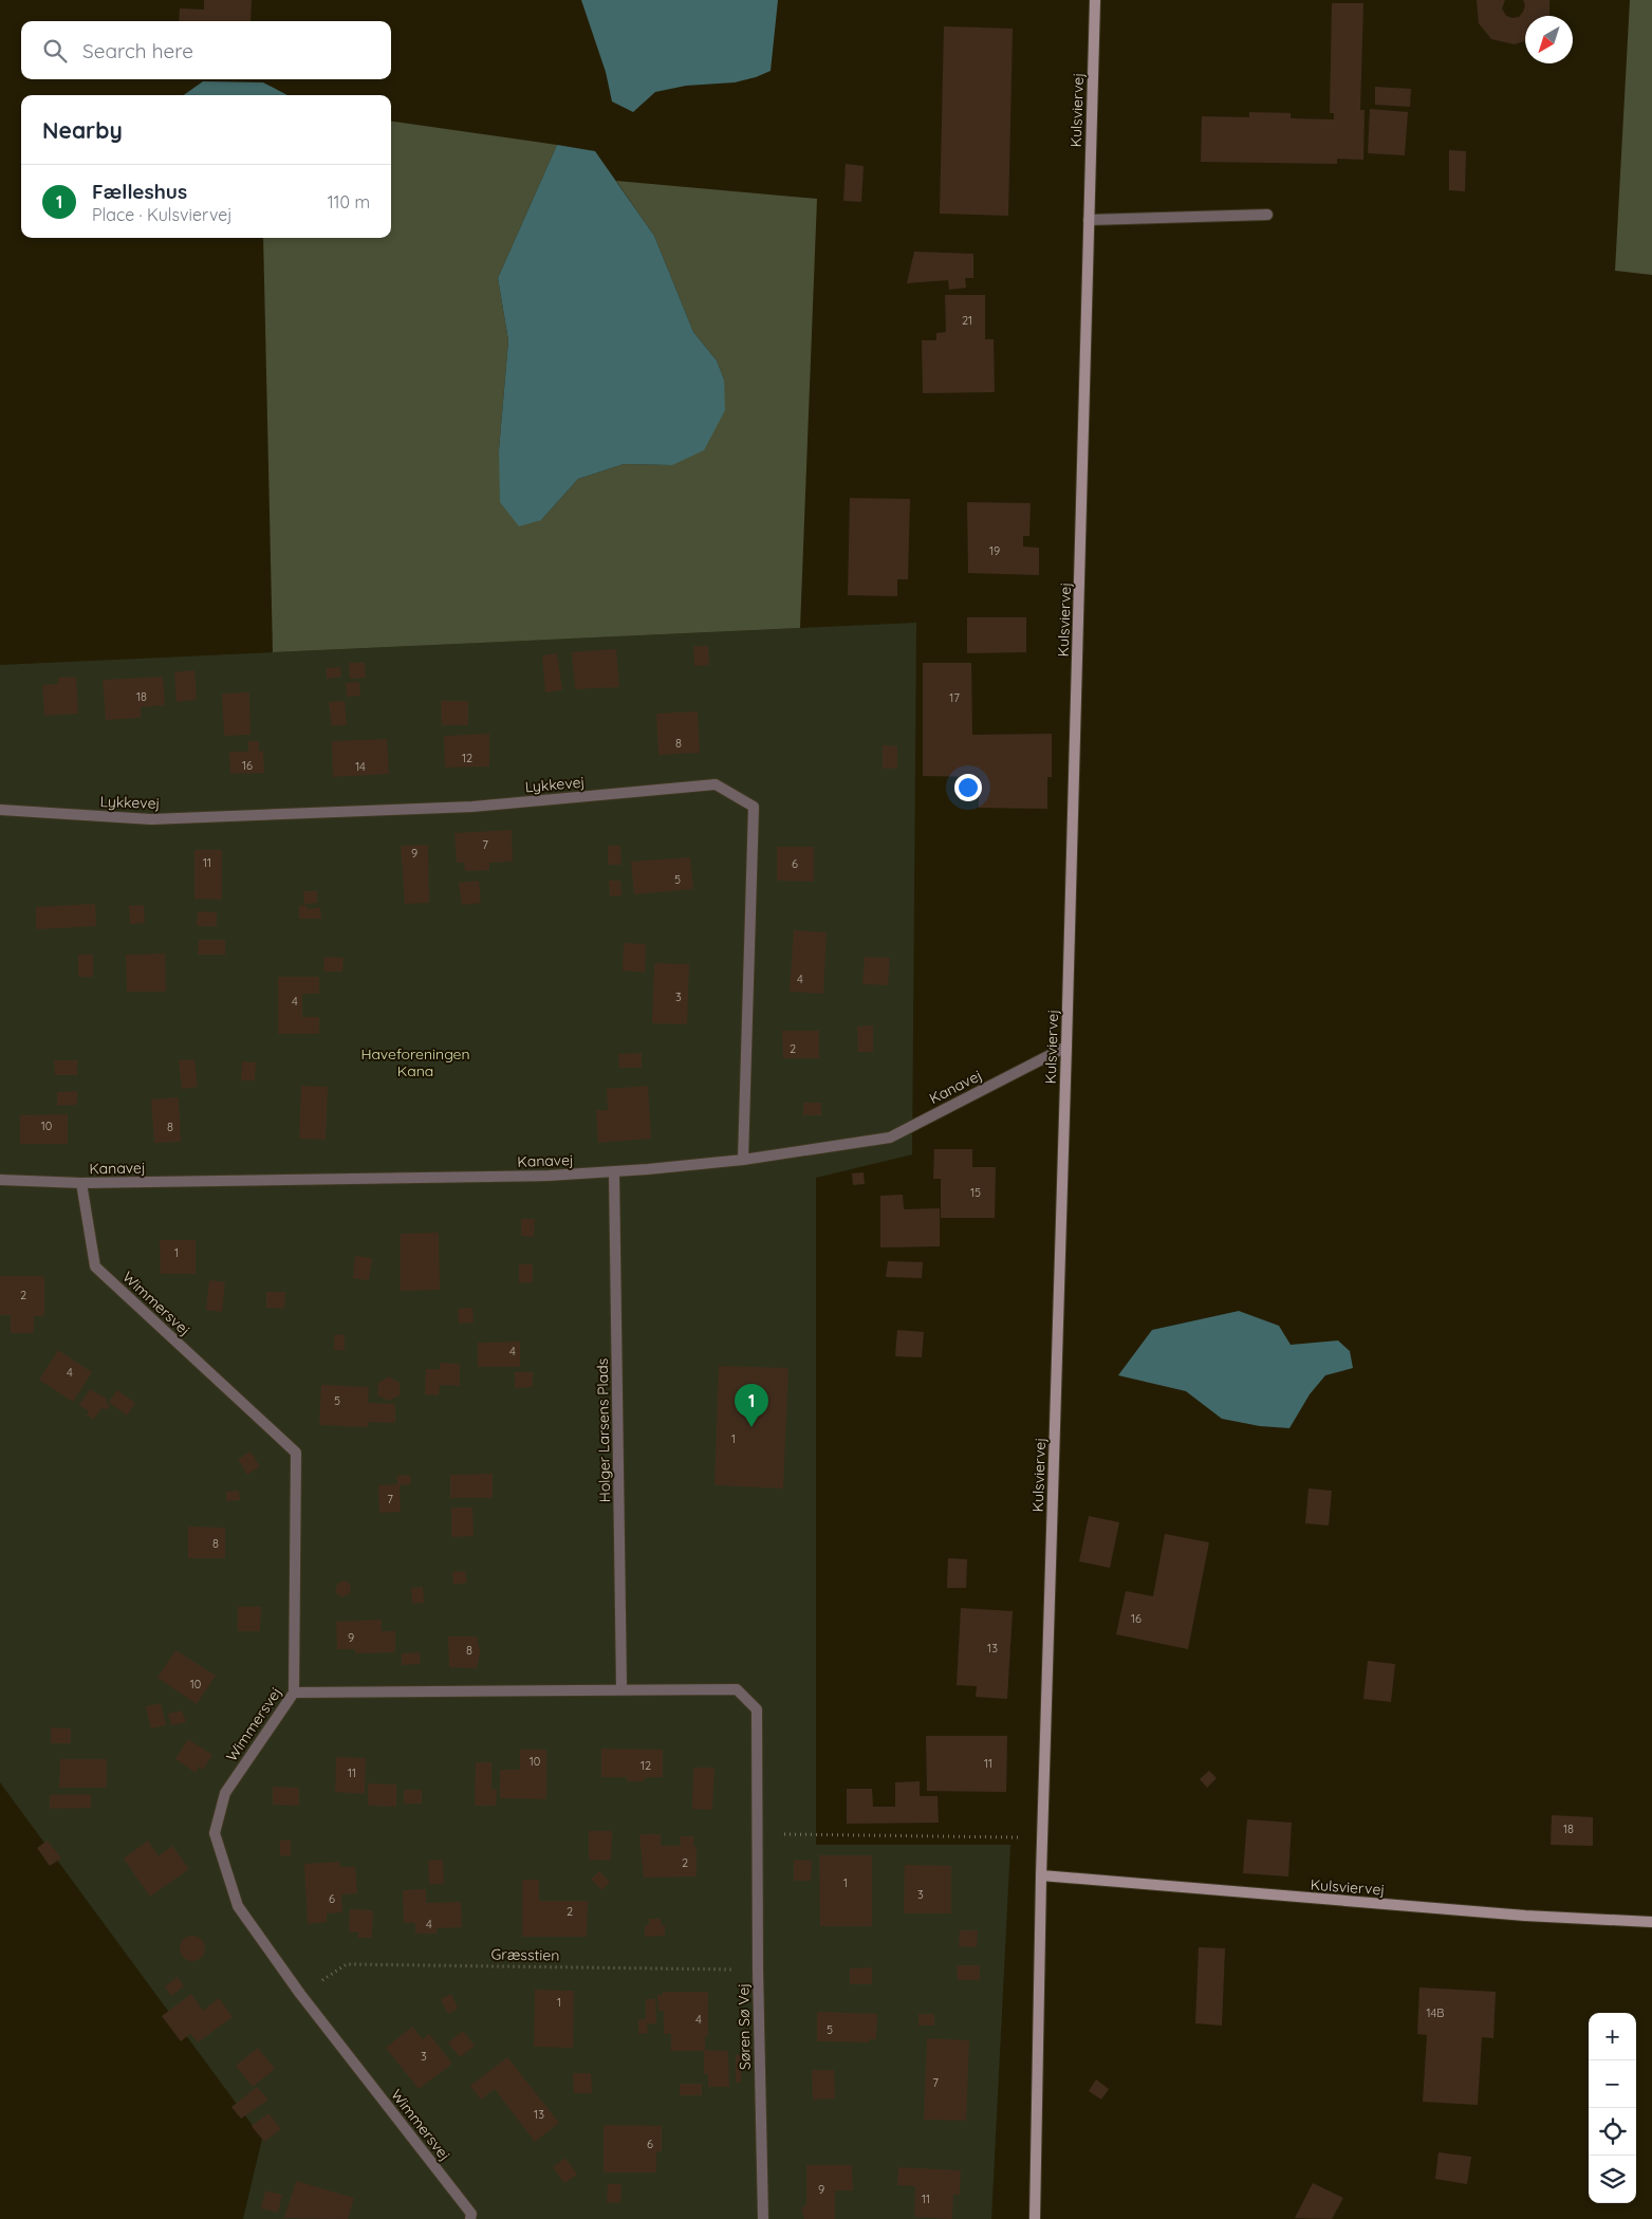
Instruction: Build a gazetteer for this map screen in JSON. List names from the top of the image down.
{
  "streets": {
    "street": ["Kulsviervej"],
    "lane": [
      "Lykkevej",
      "Kanavej",
      "Wimmersvej",
      "Holger Larsens Plads",
      "Søren Sø Vej"
    ],
    "path": ["Græsstien"]
  },
  "crossings": [
    ["Kulsviervej", "Kanavej"],
    ["Lykkevej", "Kanavej"],
    ["Kanavej", "Wimmersvej"],
    ["Kanavej", "Holger Larsens Plads"],
    ["Wimmersvej", "Græsstien"],
    ["Wimmersvej", "Søren Sø Vej"],
    ["Holger Larsens Plads", "Søren Sø Vej"],
    ["Græsstien", "Søren Sø Vej"]
  ],
  "parks": ["Haveforeningen Kana"],
  "house_numbers": [
    "21",
    "19",
    "18",
    "17",
    "8",
    "12",
    "16",
    "14",
    "7",
    "9",
    "11",
    "6",
    "5",
    "4",
    "3",
    "4",
    "2",
    "10",
    "8",
    "15",
    "1",
    "2",
    "4",
    "4",
    "5",
    "1",
    "7",
    "8",
    "16",
    "9",
    "13",
    "8",
    "10",
    "10",
    "11",
    "12",
    "11",
    "18",
    "2",
    "1",
    "3",
    "6",
    "2",
    "4",
    "1",
    "14B",
    "4",
    "5",
    "3",
    "7",
    "13",
    "6",
    "9",
    "11"
  ],
  "north": "bottom left",
  "page": {
    "search": "Search here",
    "heading": "Nearby",
    "list": [
      {
        "mark": "1",
        "name": "Fælleshus",
        "note": "Place · Kulsviervej",
        "value": "110 m"
      }
    ],
    "pins": "1",
    "map_buttons": ["+", "−"]
  }
}
